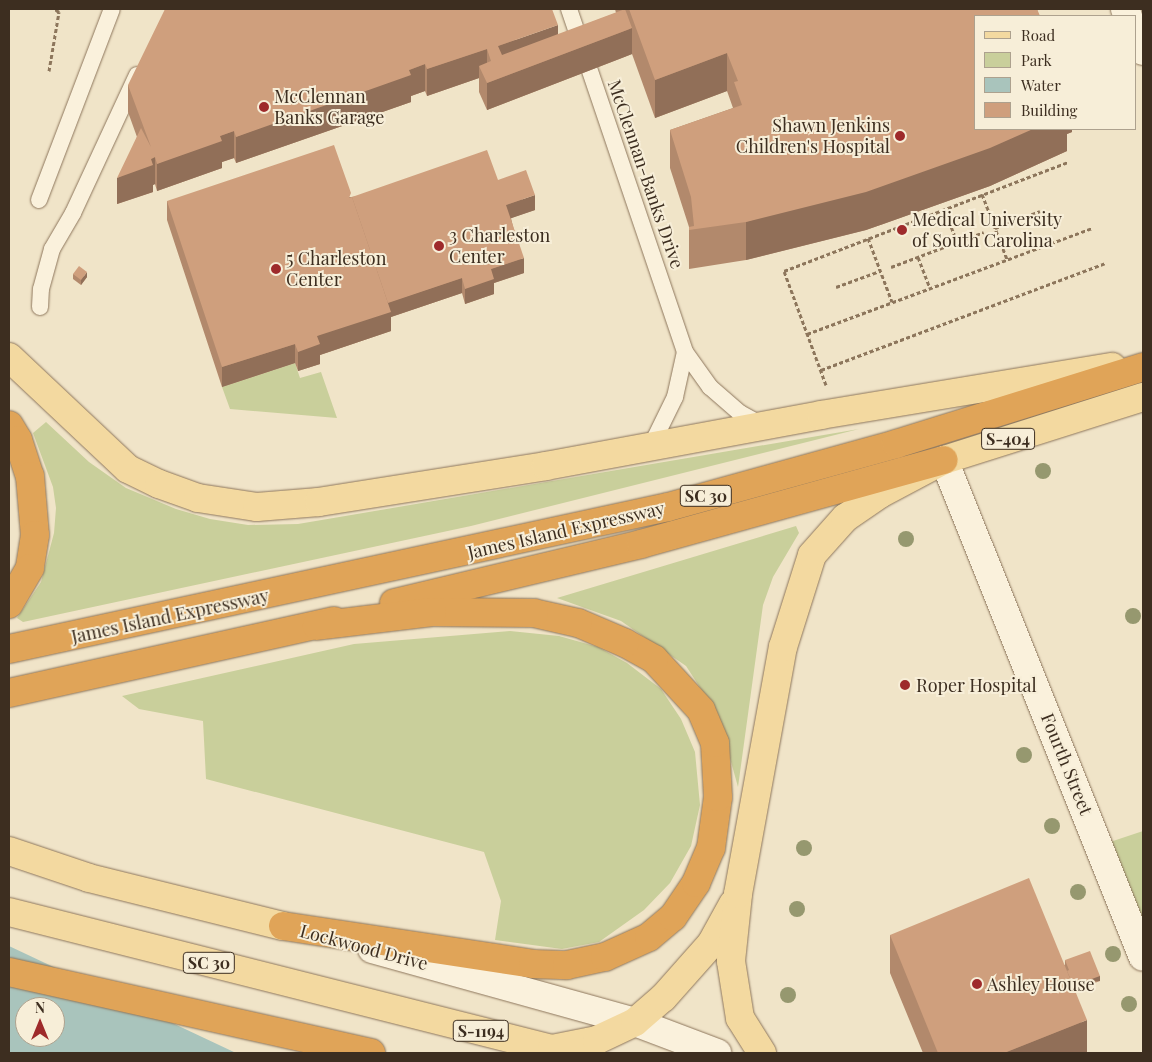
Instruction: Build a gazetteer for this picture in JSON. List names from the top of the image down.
{
  "streets": {
    "highway": ["SC 30", "James Island Expressway"],
    "main road": ["S-404", "Lockwood Drive", "S-1194"],
    "street": ["Fourth Street"],
    "lane": ["McClennan-Banks Drive"]
  },
  "crossings": [
    ["S-404", "James Island Expressway"],
    ["S-404", "Fourth Street"],
    ["SC 30", "James Island Expressway"],
    ["SC 30", "Lockwood Drive"],
    ["SC 30", "S-1194"],
    ["James Island Expressway", "Fourth Street"]
  ],
  "places": [
    "McClennan Banks Garage",
    "Shawn Jenkins Children's Hospital",
    "Medical University of South Carolina",
    "3 Charleston Center",
    "5 Charleston Center",
    "Roper Hospital",
    "Ashley House"
  ],
  "legend": [
    "Road",
    "Park",
    "Water",
    "Building"
  ],
  "north": "top"
}
